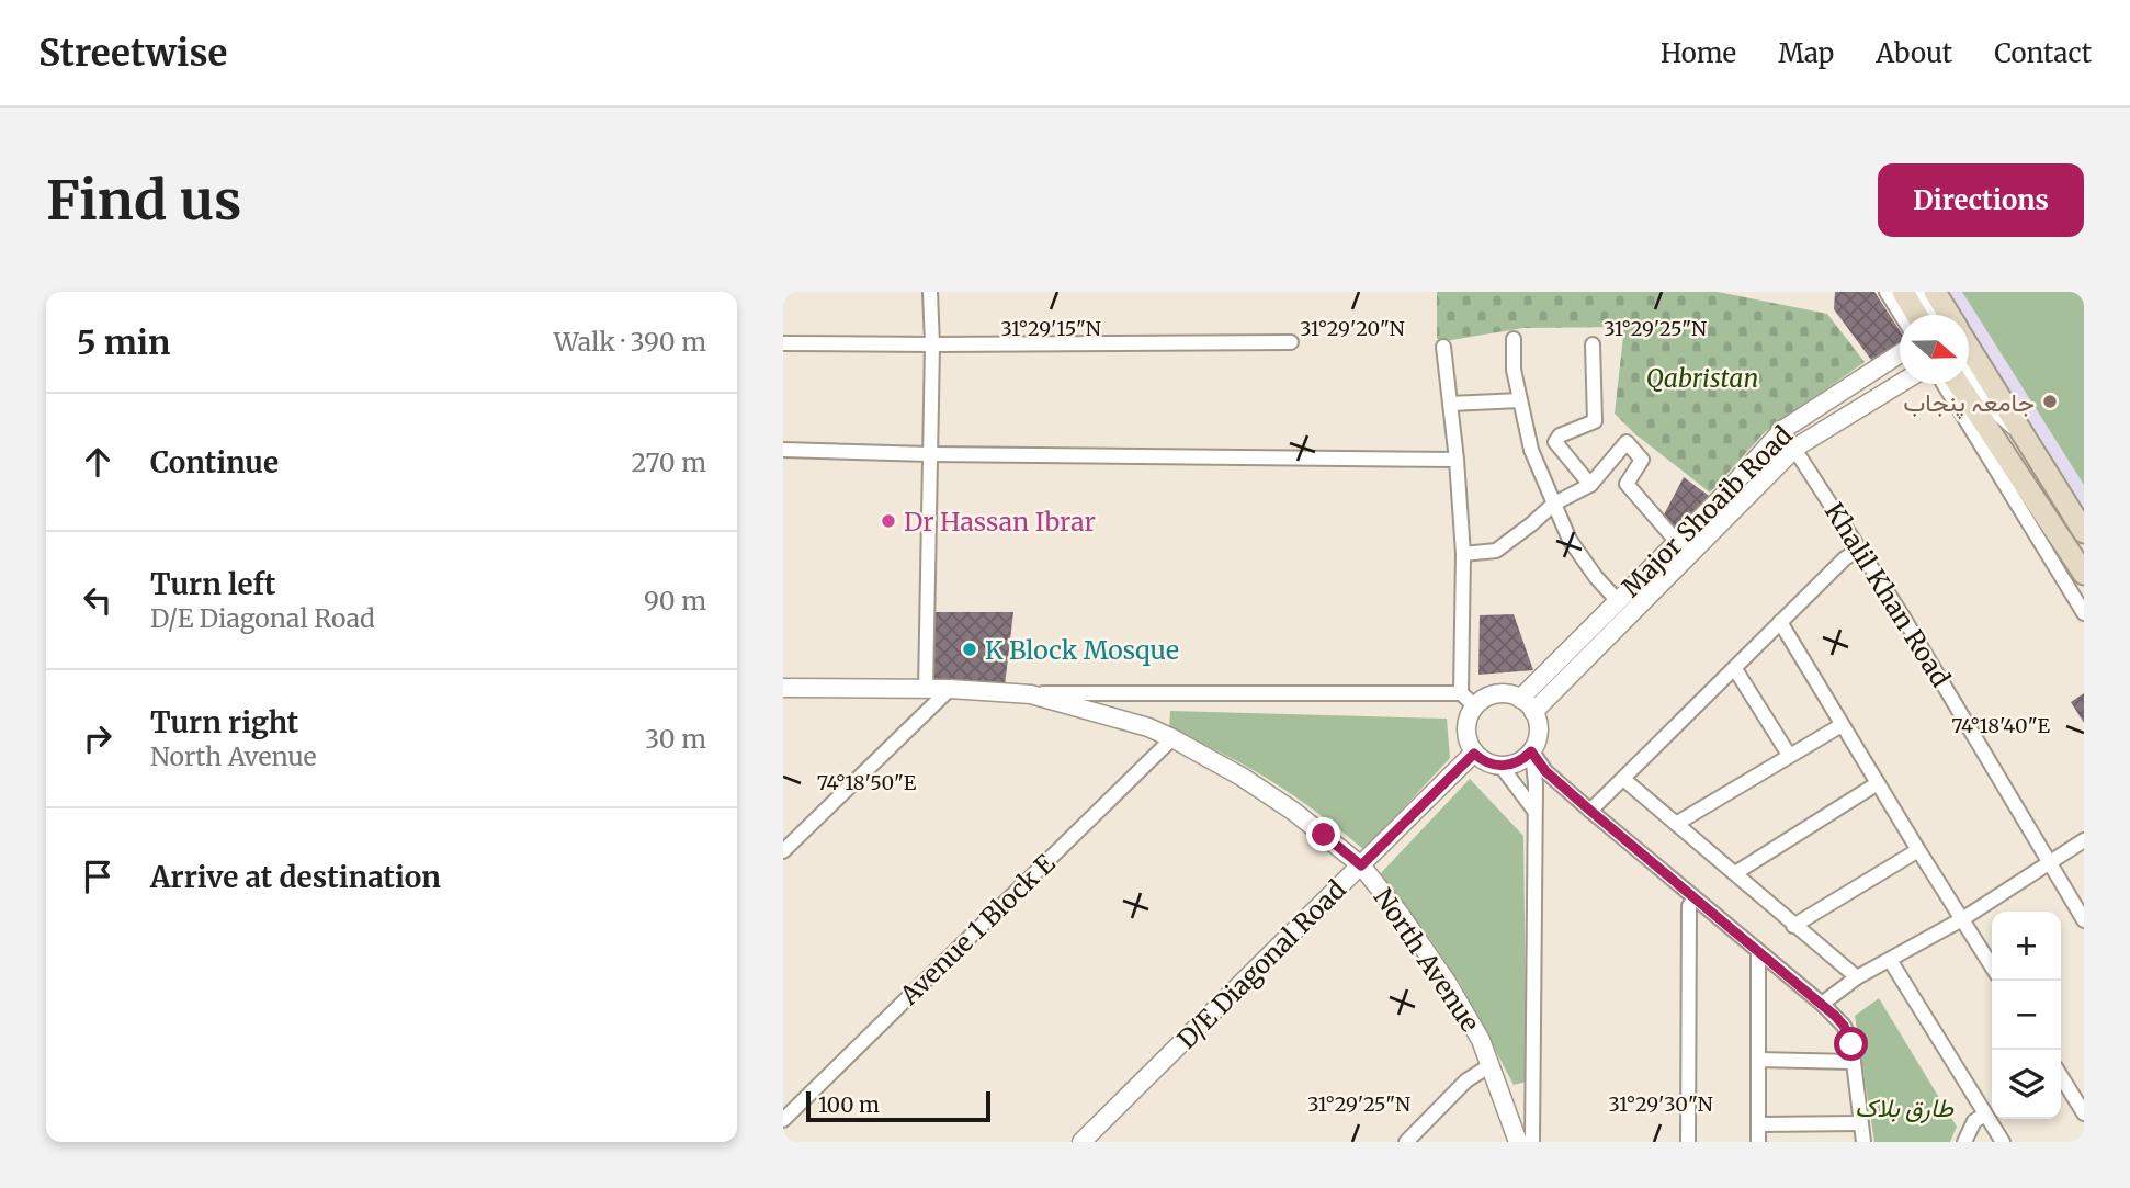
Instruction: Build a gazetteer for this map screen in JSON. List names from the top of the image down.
{
  "streets": {
    "street": [
      "Major Shoaib Road",
      "Khalil Khan Road",
      "Avenue 1 Block E",
      "North Avenue",
      "D/E Diagonal Road"
    ]
  },
  "crossings": [
    ["Major Shoaib Road", "Khalil Khan Road"],
    ["Major Shoaib Road", "D/E Diagonal Road"],
    ["Avenue 1 Block E", "North Avenue"],
    ["North Avenue", "D/E Diagonal Road"]
  ],
  "parks": ["Qabristan", "طارق بلاک"],
  "places": ["جامعہ پنجاب", "Dr Hassan Ibrar", "K Block Mosque"],
  "scale_bar": "100 m",
  "north": "right",
  "page": {
    "header": "Streetwise",
    "nav": [
      "Home",
      "Map",
      "About",
      "Contact"
    ],
    "buttons": "Directions",
    "title": "Find us",
    "heading": ["5 min", "Walk · 390 m"],
    "list": [
      ["Continue", "270 m"],
      ["Turn left", "D/E Diagonal Road", "90 m"],
      ["Turn right", "North Avenue", "30 m"],
      "Arrive at destination"
    ],
    "map_buttons": ["+", "−"],
    "scale": "100 m"
  },
  "coordinates": [
    "31°29'15\"N",
    "31°29'20\"N",
    "31°29'25\"N",
    "74°18'40\"E",
    "74°18'50\"E",
    "31°29'30\"N"
  ]
}
